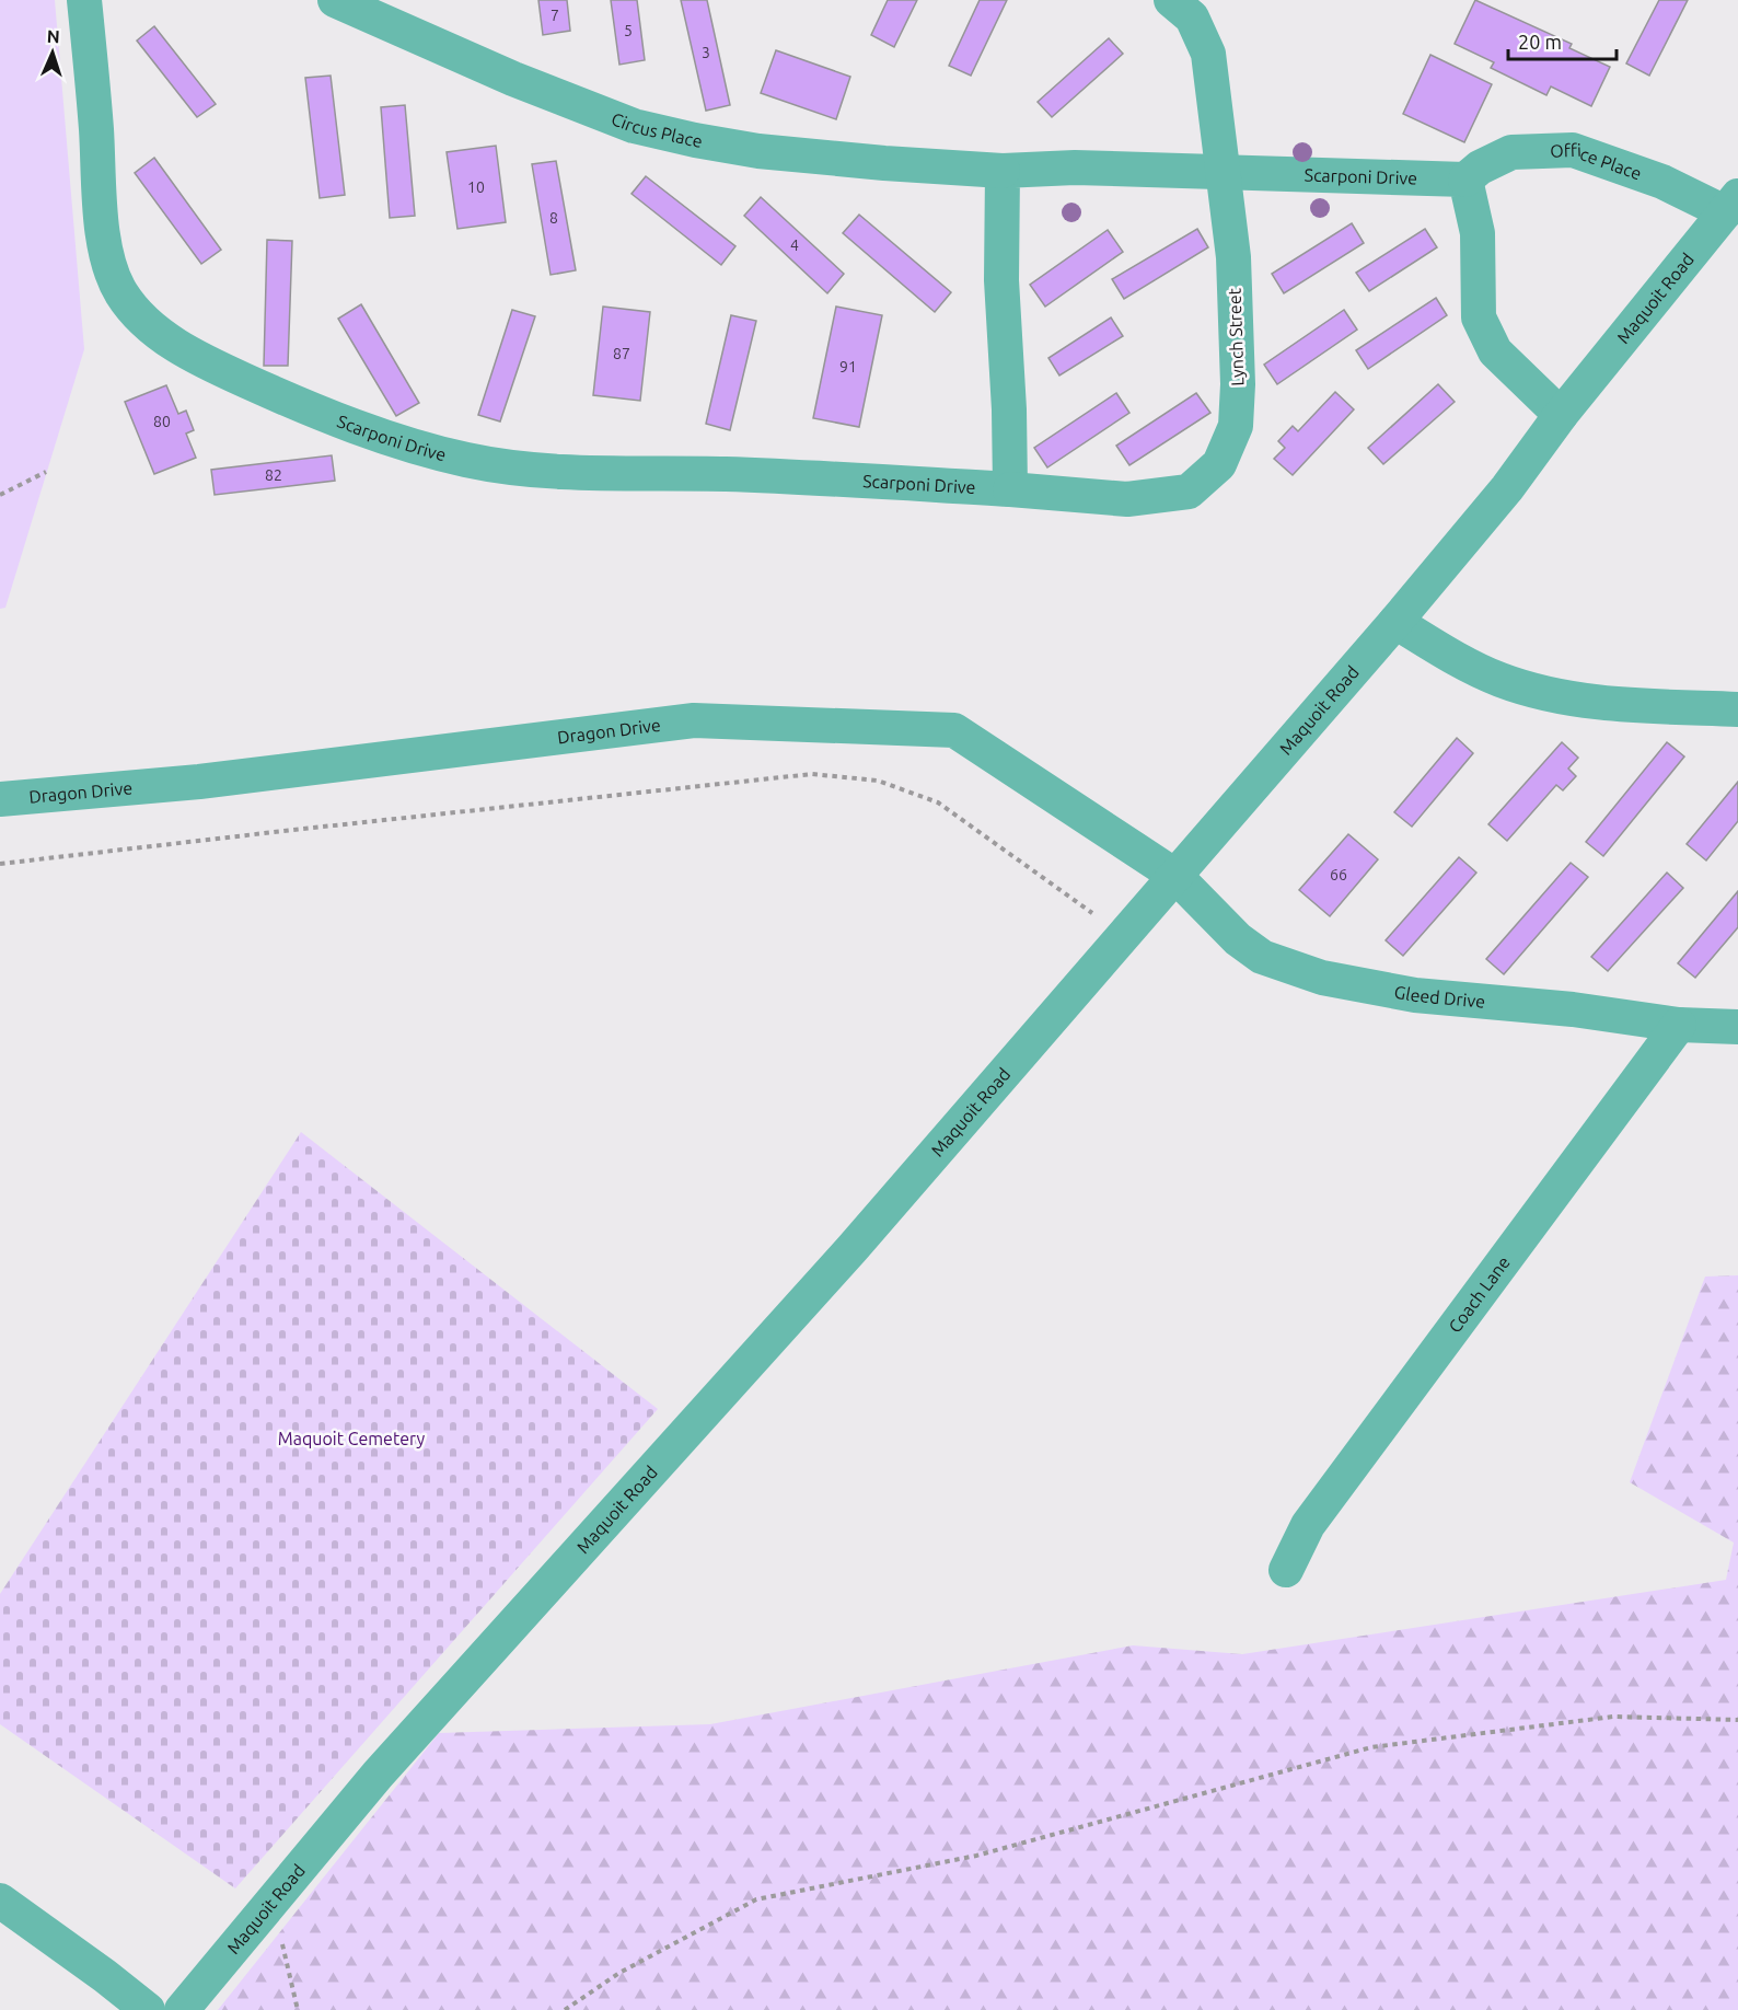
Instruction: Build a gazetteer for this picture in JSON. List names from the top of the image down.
{
  "streets": {
    "street": [
      "Circus Place",
      "Office Place",
      "Scarponi Drive",
      "Maquoit Road",
      "Lynch Street",
      "Dragon Drive",
      "Gleed Drive",
      "Coach Lane"
    ]
  },
  "crossings": [
    ["Circus Place", "Scarponi Drive"],
    ["Office Place", "Scarponi Drive"],
    ["Office Place", "Maquoit Road"],
    ["Scarponi Drive", "Lynch Street"],
    ["Maquoit Road", "Dragon Drive"],
    ["Maquoit Road", "Gleed Drive"],
    ["Dragon Drive", "Gleed Drive"],
    ["Gleed Drive", "Coach Lane"]
  ],
  "parks": ["Maquoit Cemetery"],
  "house_numbers": [
    "7",
    "5",
    "3",
    "10",
    "8",
    "4",
    "87",
    "91",
    "80",
    "82",
    "66"
  ],
  "scale_bar": "20 m",
  "north": "top"
}
